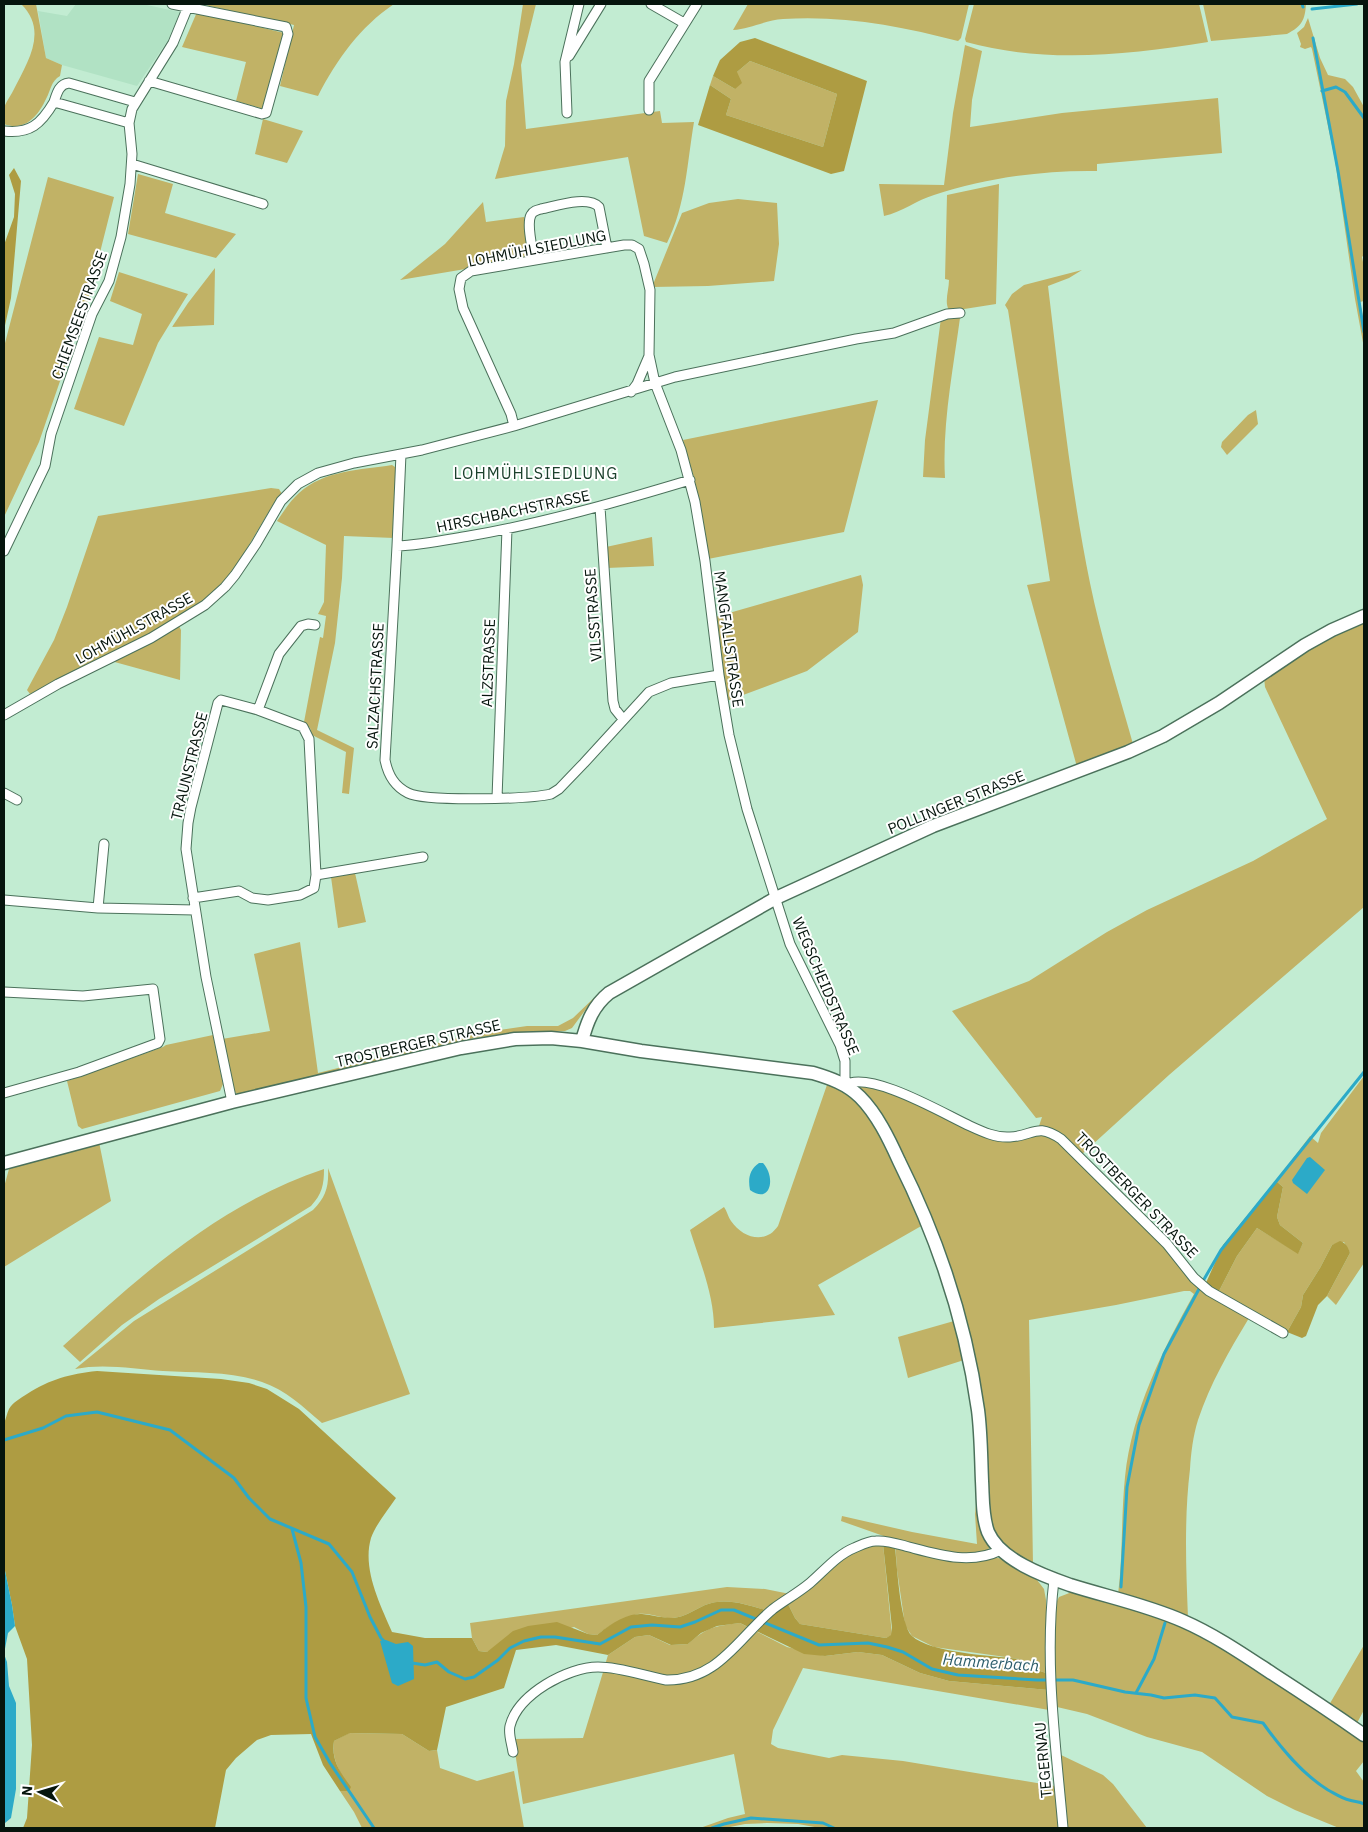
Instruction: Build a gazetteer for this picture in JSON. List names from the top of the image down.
{
  "streets": {
    "main road": ["POLLINGER STRASSE", "TROSTBERGER STRASSE"],
    "street": [
      "LOHMÜHLSIEDLUNG",
      "CHIEMSEESTRASSE",
      "HIRSCHBACHSTRASSE",
      "VILSSTRASSE",
      "LOHMÜHLSTRASSE",
      "MANGFALLSTRASSE",
      "ALZSTRASSE",
      "SALZACHSTRASSE",
      "TRAUNSTRASSE",
      "WEGSCHEIDSTRASSE",
      "TEGERNAU"
    ]
  },
  "crossings": [
    ["LOHMÜHLSIEDLUNG", "MANGFALLSTRASSE"],
    ["HIRSCHBACHSTRASSE", "VILSSTRASSE"],
    ["HIRSCHBACHSTRASSE", "MANGFALLSTRASSE"],
    ["HIRSCHBACHSTRASSE", "ALZSTRASSE"],
    ["HIRSCHBACHSTRASSE", "SALZACHSTRASSE"],
    ["VILSSTRASSE", "SALZACHSTRASSE"],
    ["LOHMÜHLSTRASSE", "SALZACHSTRASSE"],
    ["MANGFALLSTRASSE", "SALZACHSTRASSE"],
    ["MANGFALLSTRASSE", "POLLINGER STRASSE"],
    ["MANGFALLSTRASSE", "WEGSCHEIDSTRASSE"],
    ["ALZSTRASSE", "SALZACHSTRASSE"],
    ["TRAUNSTRASSE", "TROSTBERGER STRASSE"],
    ["POLLINGER STRASSE", "WEGSCHEIDSTRASSE"],
    ["POLLINGER STRASSE", "TROSTBERGER STRASSE"],
    ["WEGSCHEIDSTRASSE", "TROSTBERGER STRASSE"],
    ["TROSTBERGER STRASSE", "TEGERNAU"]
  ],
  "districts": ["LOHMÜHLSIEDLUNG"],
  "water": ["Hammerbach"],
  "north": "left"
}
